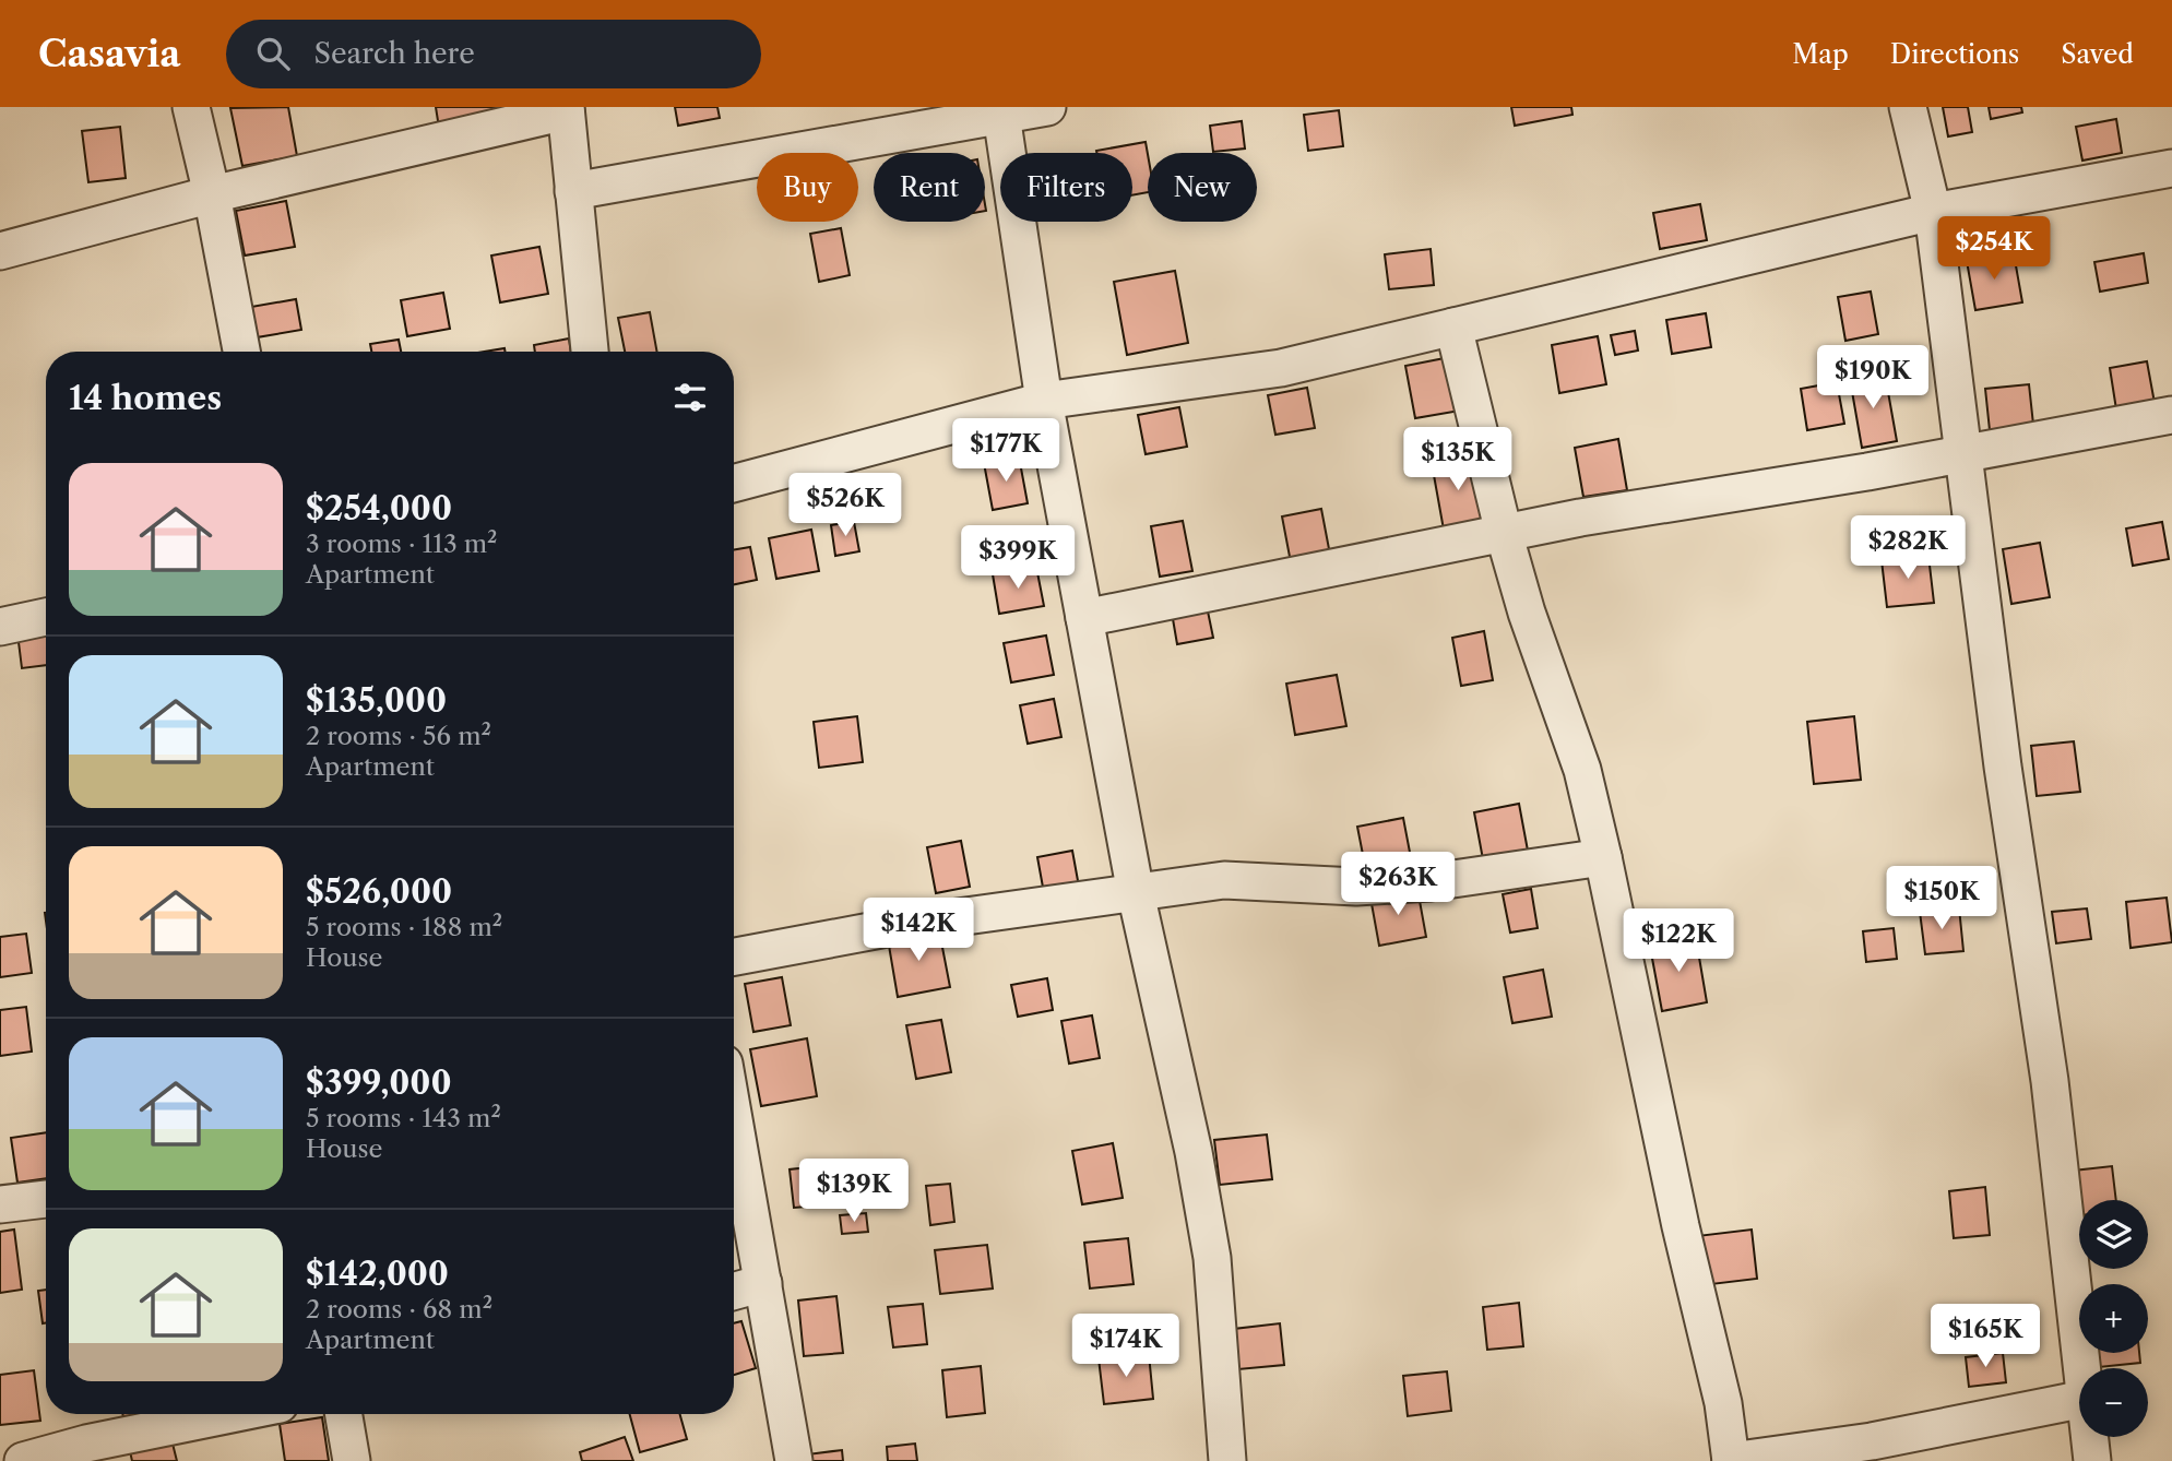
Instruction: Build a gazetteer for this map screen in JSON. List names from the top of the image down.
{
  "page": {
    "header": "Casavia",
    "search": "Search here",
    "nav": ["Map", "Directions", "Saved"],
    "chip": [
      "Buy",
      "Rent",
      "Filters",
      "New"
    ],
    "price": [
      "$254K",
      "$190K",
      "$177K",
      "$135K",
      "$526K",
      "$282K",
      "$399K",
      "$263K",
      "$150K",
      "$142K",
      "$122K",
      "$139K",
      "$165K",
      "$174K"
    ],
    "heading": "14 homes",
    "list": [
      {
        "name": "$254,000",
        "note": "3 rooms · 113 m² · Apartment"
      },
      {
        "name": "$135,000",
        "note": "2 rooms · 56 m² · Apartment"
      },
      {
        "name": "$526,000",
        "note": "5 rooms · 188 m² · House"
      },
      {
        "name": "$399,000",
        "note": "5 rooms · 143 m² · House"
      },
      {
        "name": "$142,000",
        "note": "2 rooms · 68 m² · Apartment"
      }
    ],
    "map_buttons": ["+", "−"]
  }
}
